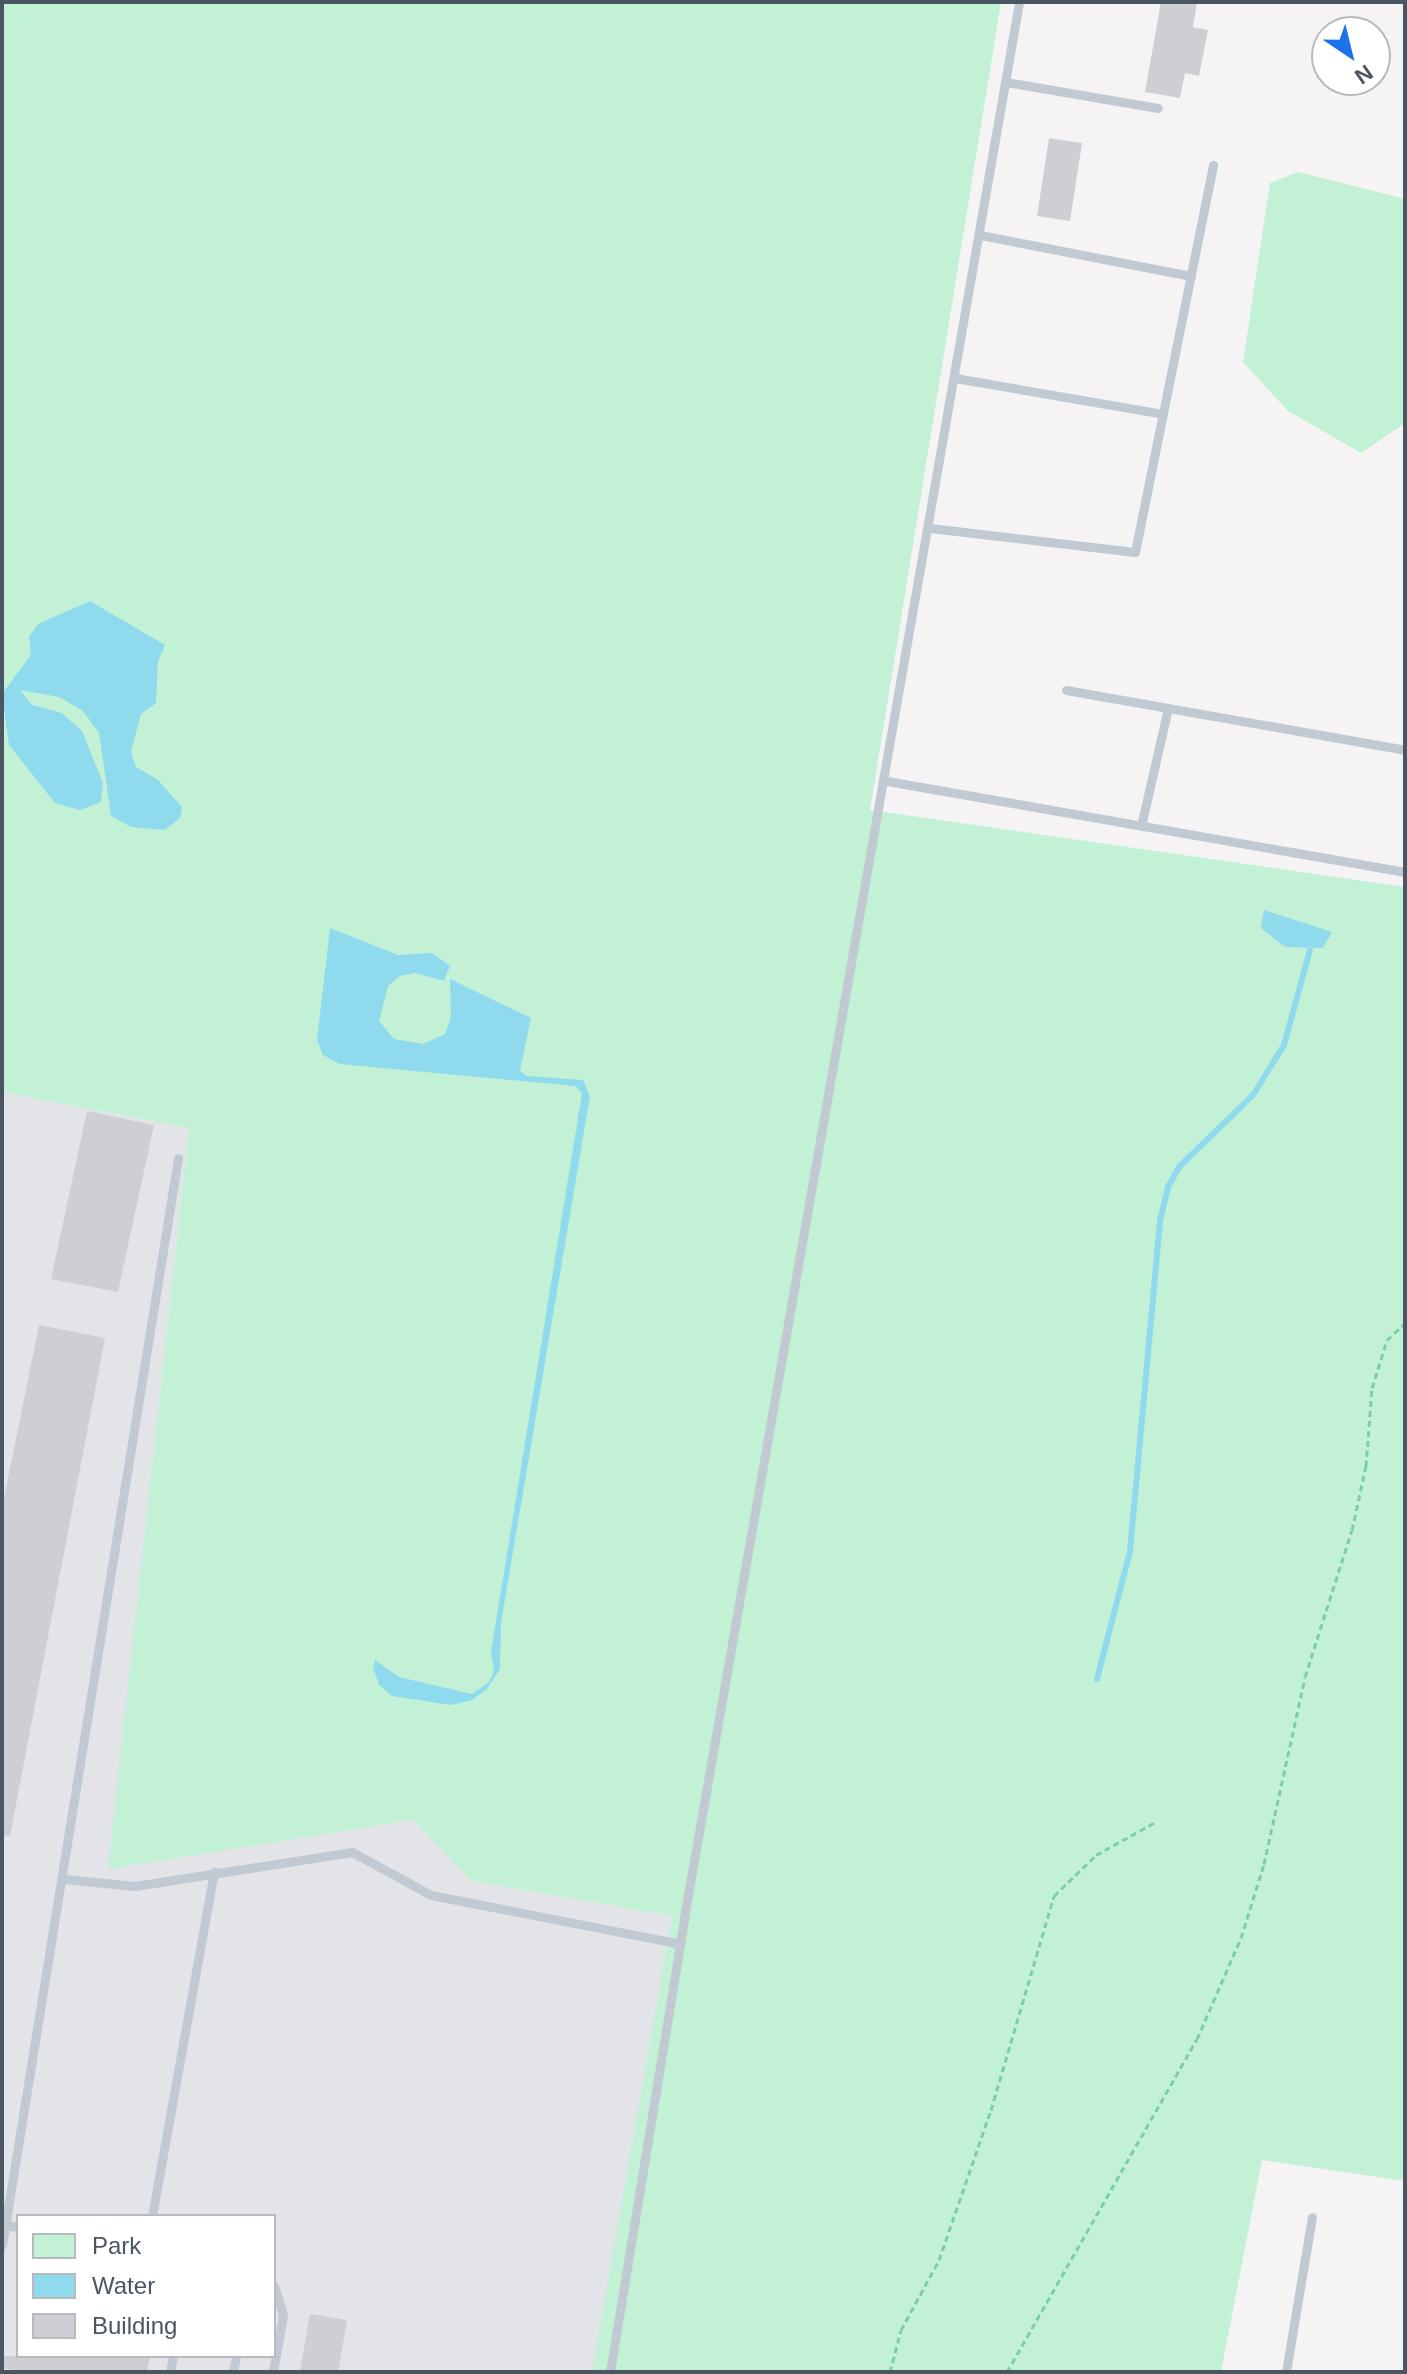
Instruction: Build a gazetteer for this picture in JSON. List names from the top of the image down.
{
  "legend": ["Park", "Water", "Building"],
  "north": "bottom right"
}
